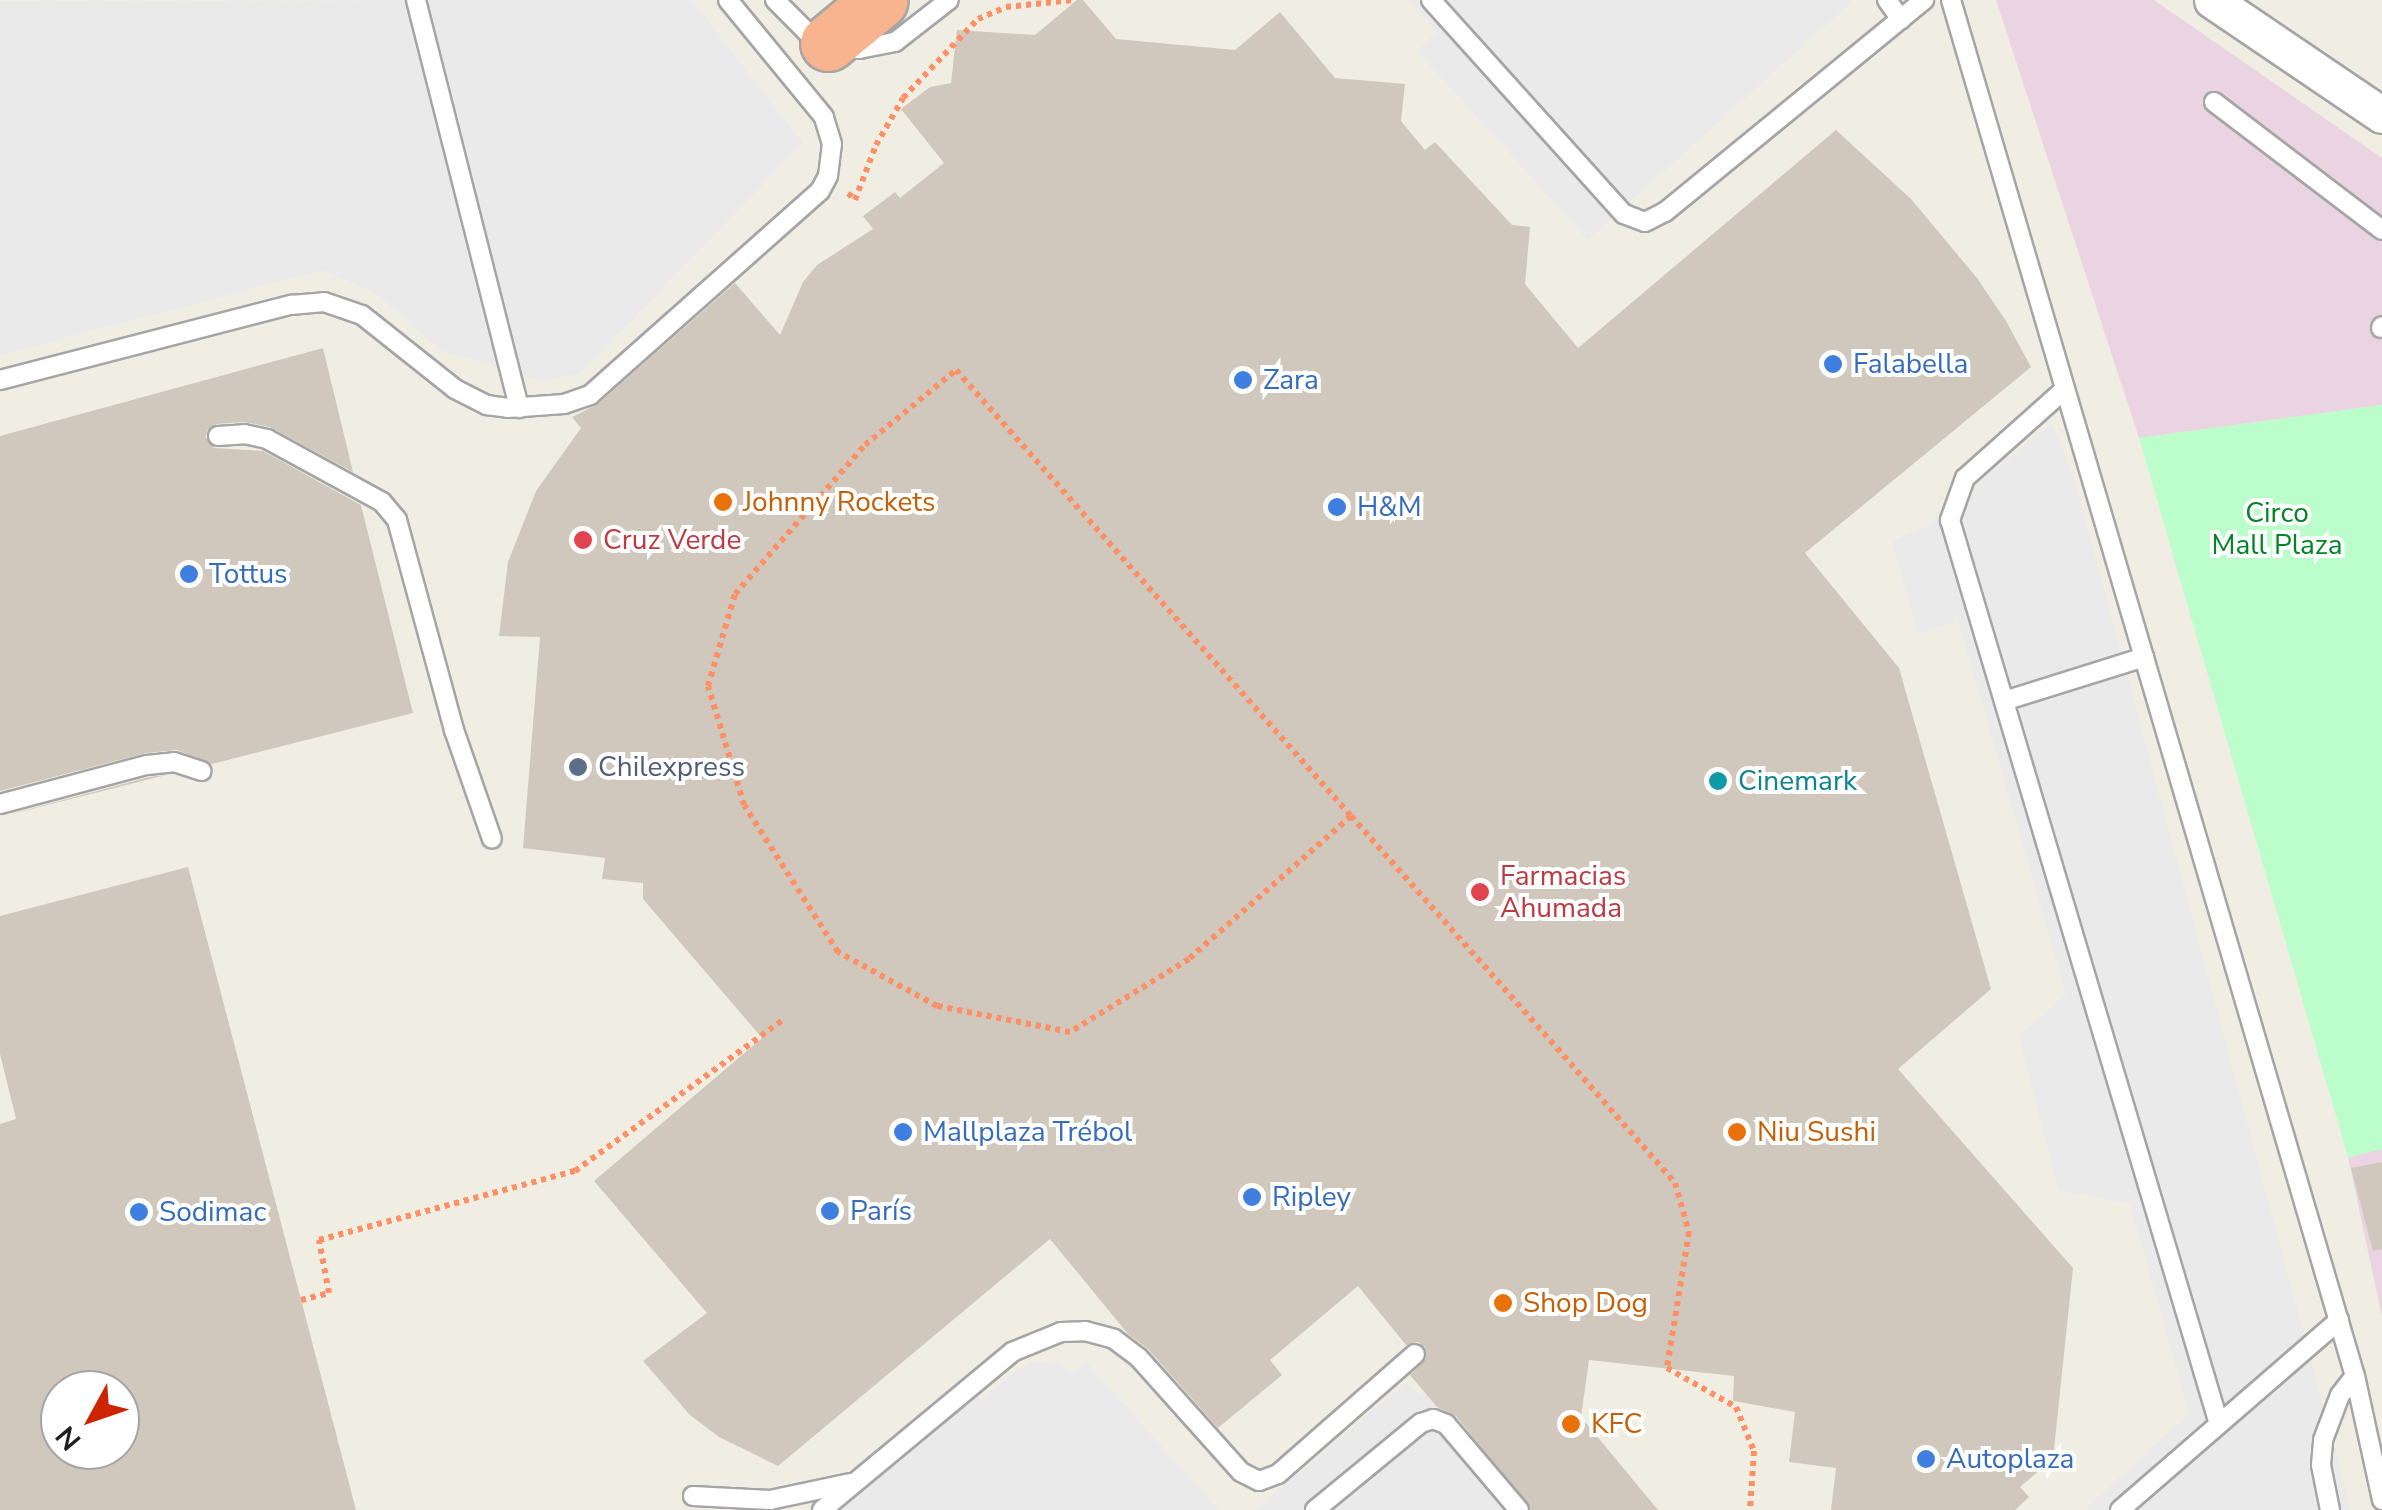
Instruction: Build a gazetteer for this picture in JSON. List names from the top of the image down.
{
  "parks": ["Circo Mall Plaza"],
  "places": [
    "Falabella",
    "Zara",
    "Johnny Rockets",
    "H&M",
    "Cruz Verde",
    "Tottus",
    "Chilexpress",
    "Cinemark",
    "Farmacias Ahumada",
    "Mallplaza Trébol",
    "Niu Sushi",
    "Ripley",
    "París",
    "Sodimac",
    "Shop Dog",
    "KFC",
    "Autoplaza"
  ],
  "north": "bottom left"
}
